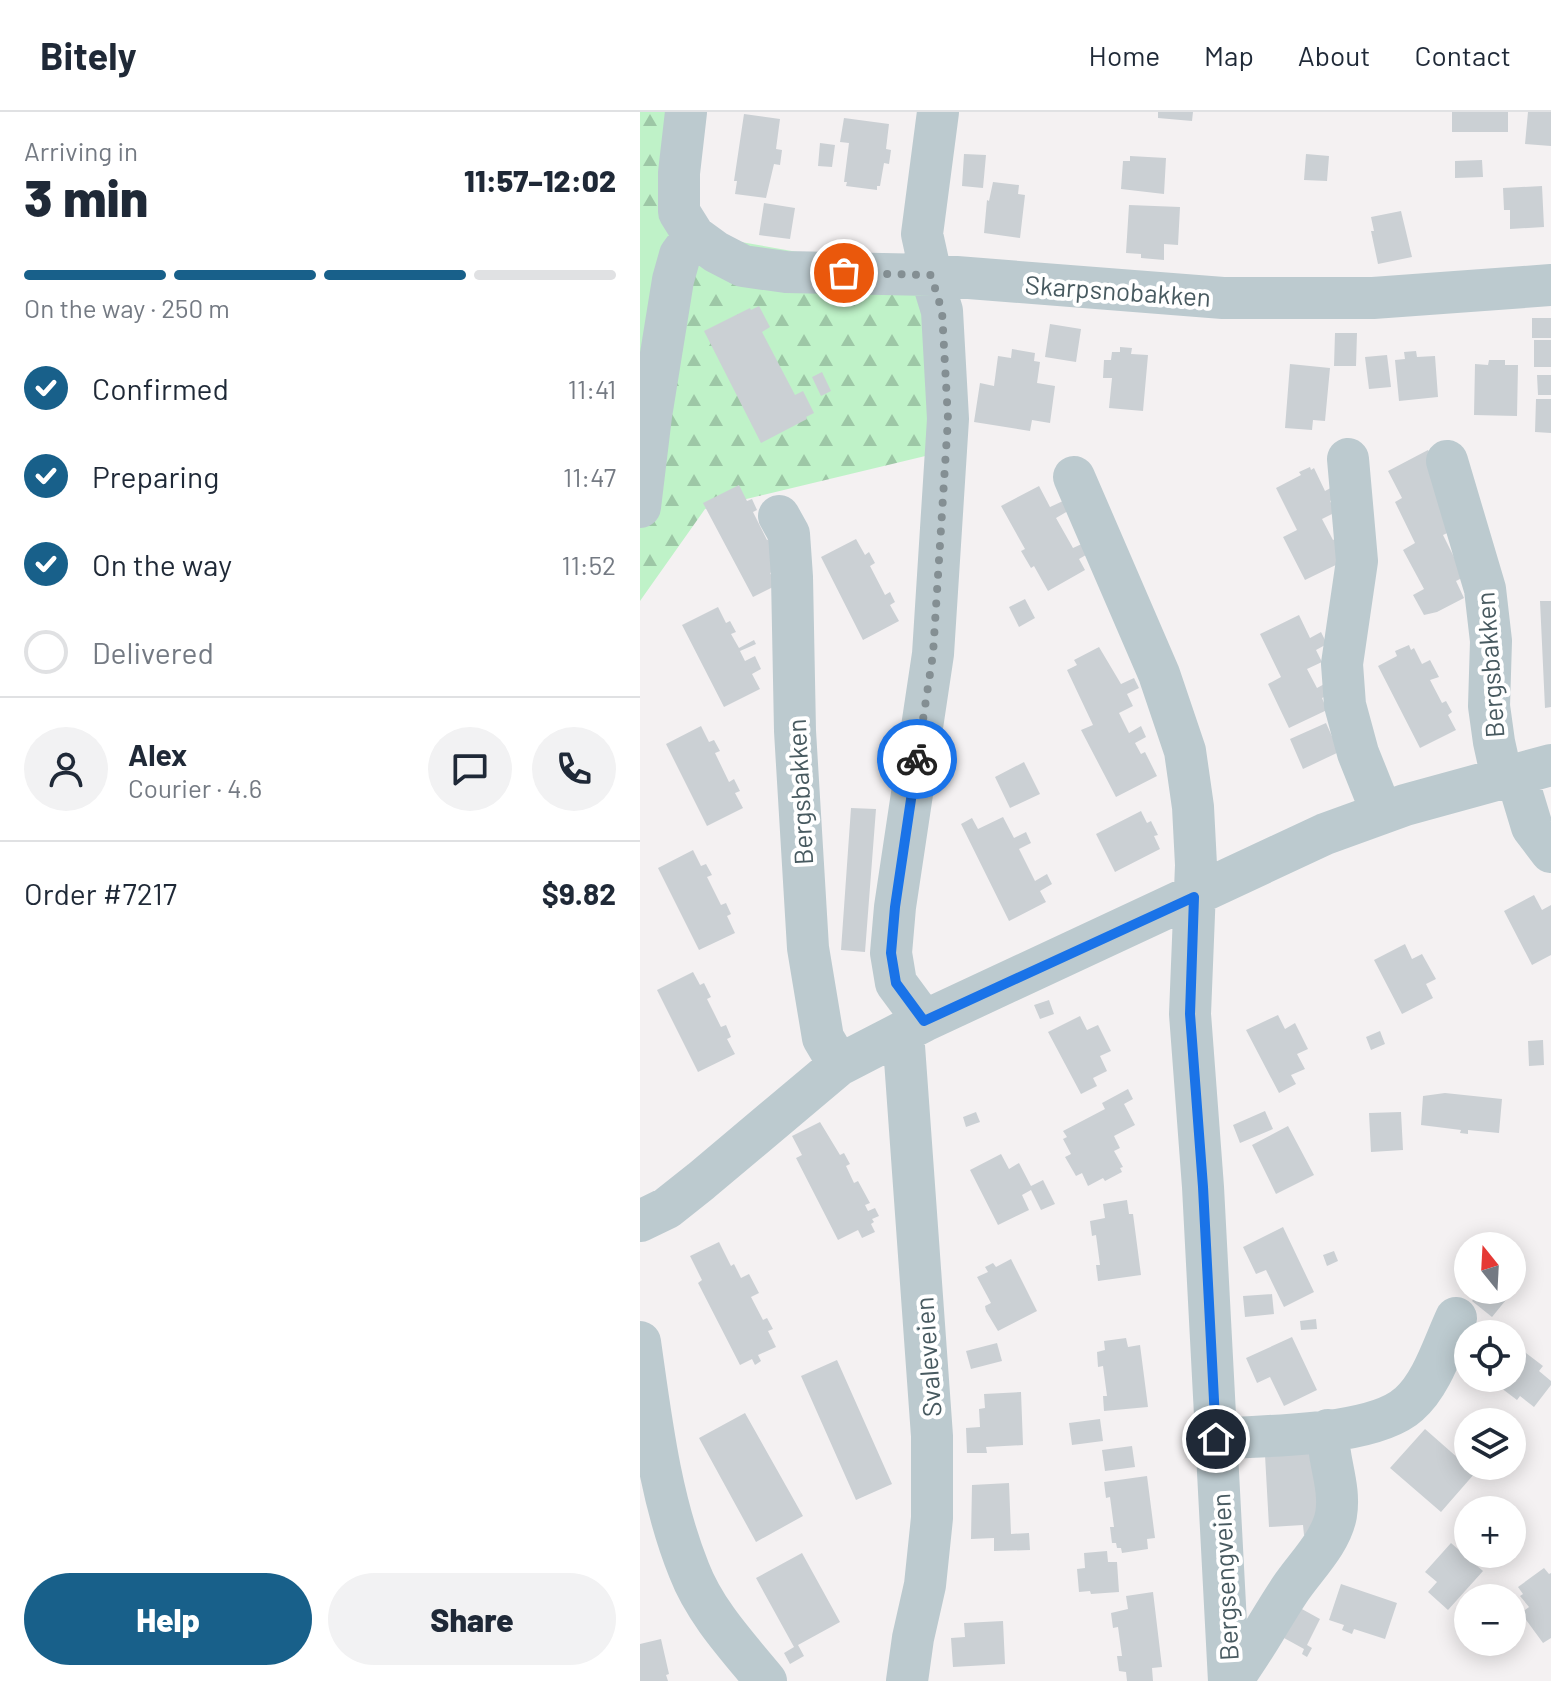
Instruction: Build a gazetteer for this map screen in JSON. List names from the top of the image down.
{
  "streets": {
    "street": [
      "Skarpsnobakken",
      "Bergsbakken",
      "Svaleveien",
      "Bergsengveien"
    ]
  },
  "north": "top",
  "page": {
    "header": "Bitely",
    "nav": [
      "Home",
      "Map",
      "About",
      "Contact"
    ],
    "heading": ["3 min", "Arriving in", "11:57–12:02"],
    "panel": [
      "Alex",
      "Courier · 4.6",
      "Order #7217",
      "$9.82"
    ],
    "bar": "On the way · 250 m",
    "list": [
      ["Confirmed", "11:41"],
      ["Preparing", "11:47"],
      ["On the way", "11:52"],
      "Delivered"
    ],
    "map_buttons": ["+", "−"],
    "buttons": ["Help", "Share"]
  }
}
